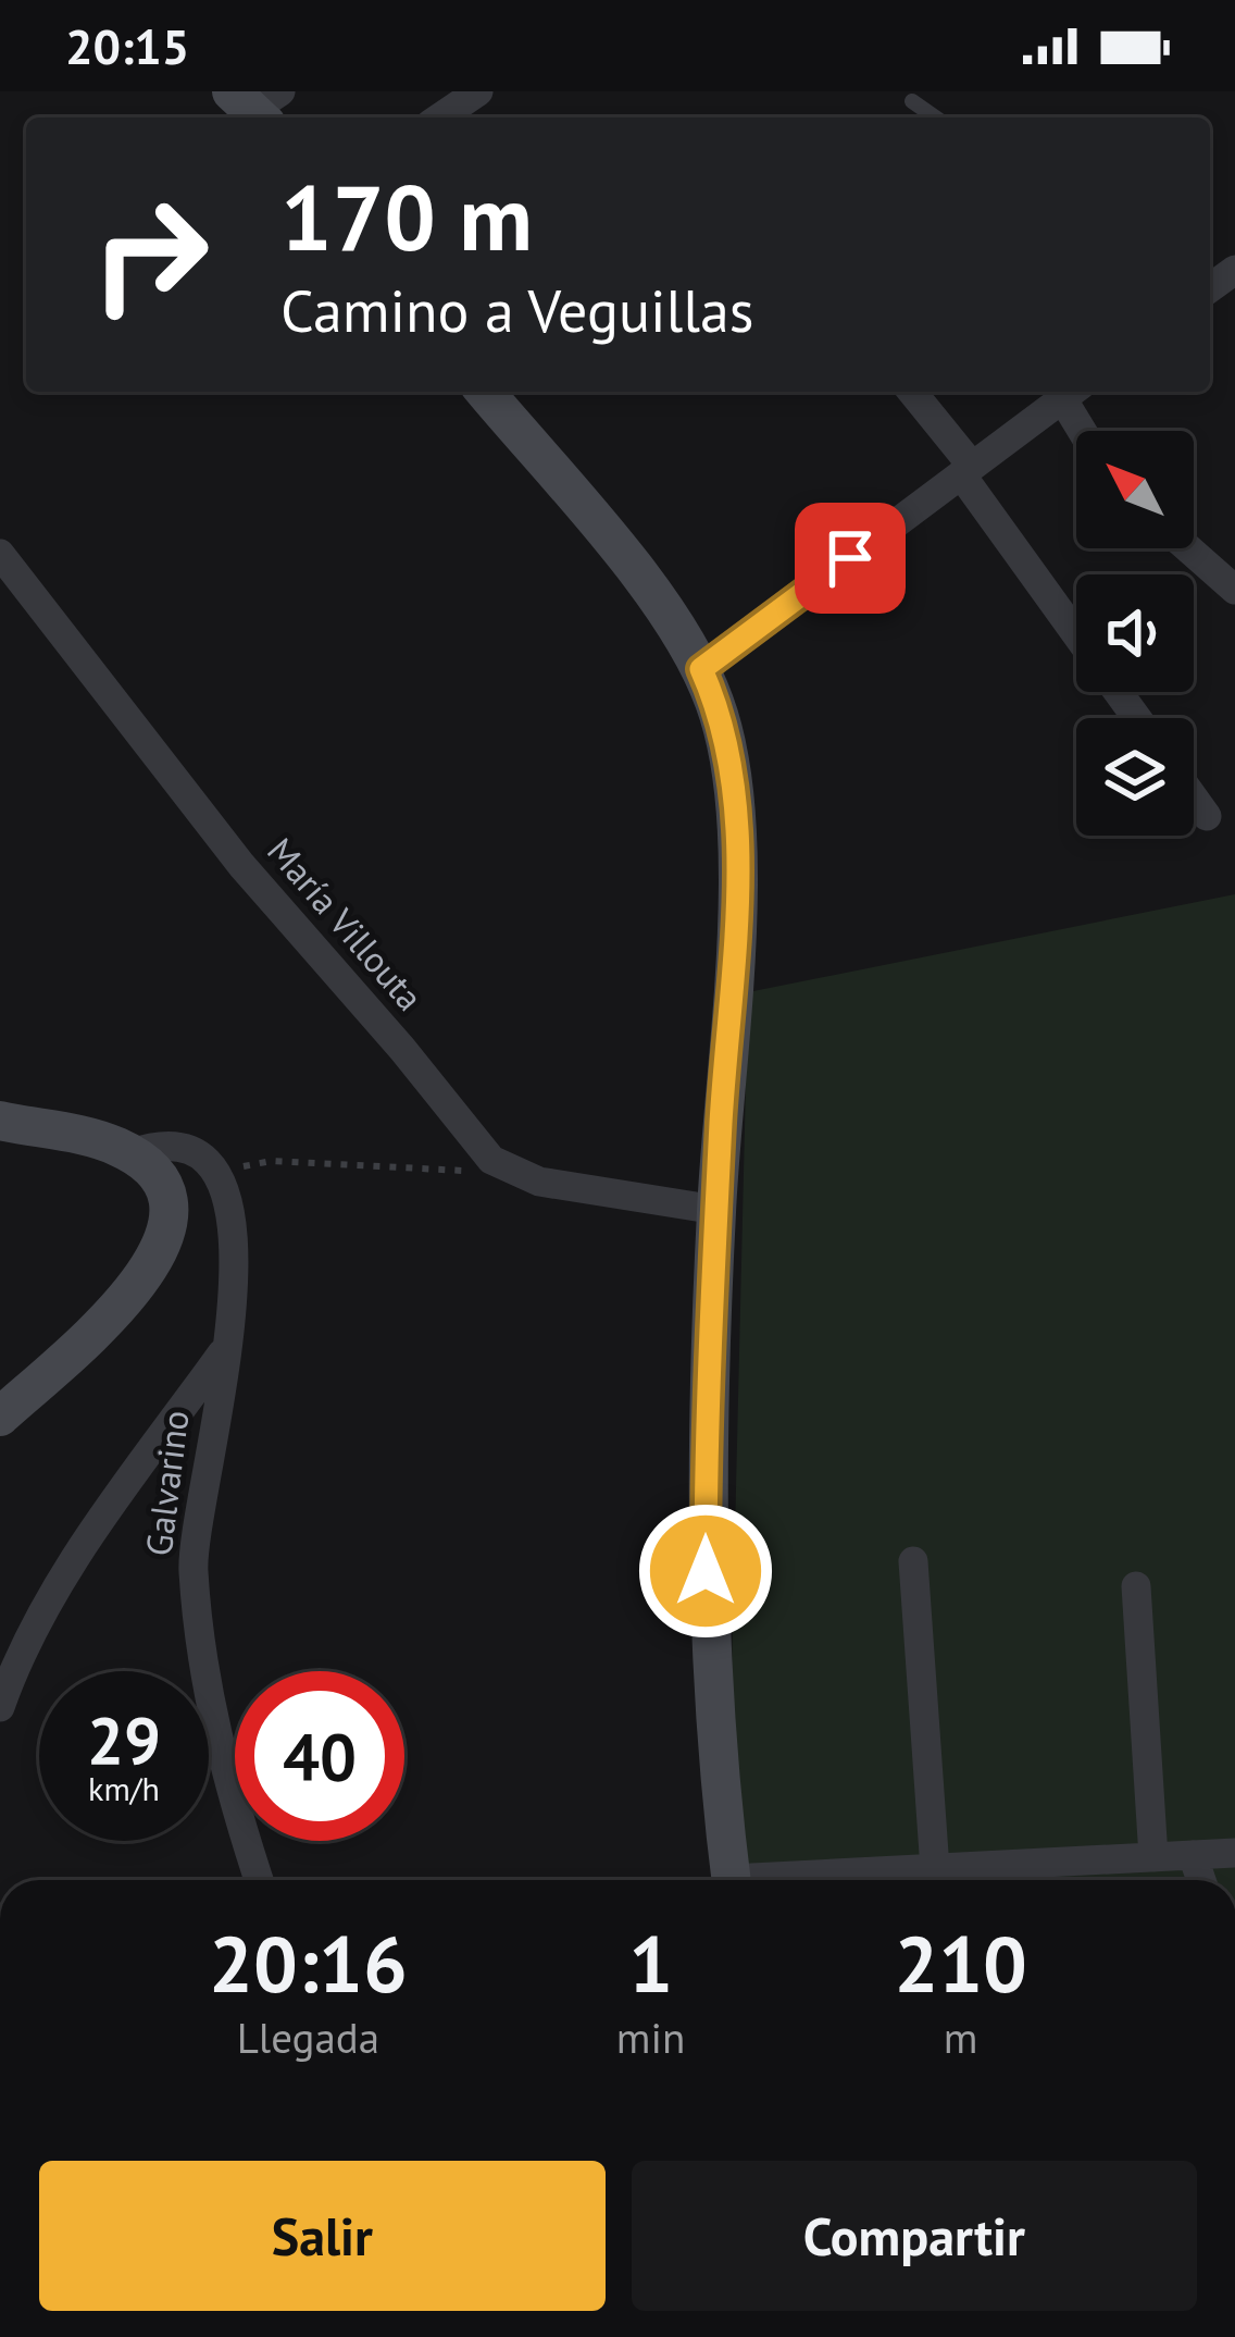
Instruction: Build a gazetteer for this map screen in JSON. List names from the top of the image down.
{
  "streets": {
    "street": ["María Villouta", "Galvarino"]
  },
  "north": "top left",
  "page": {
    "status": "20:15",
    "turn": ["170 m", "Camino a Veguillas"],
    "speed": "29 km/h",
    "limit": "40",
    "eta": [
      "20:16",
      "Llegada",
      "1",
      "min",
      "210",
      "m"
    ],
    "buttons": ["Salir", "Compartir"]
  }
}
